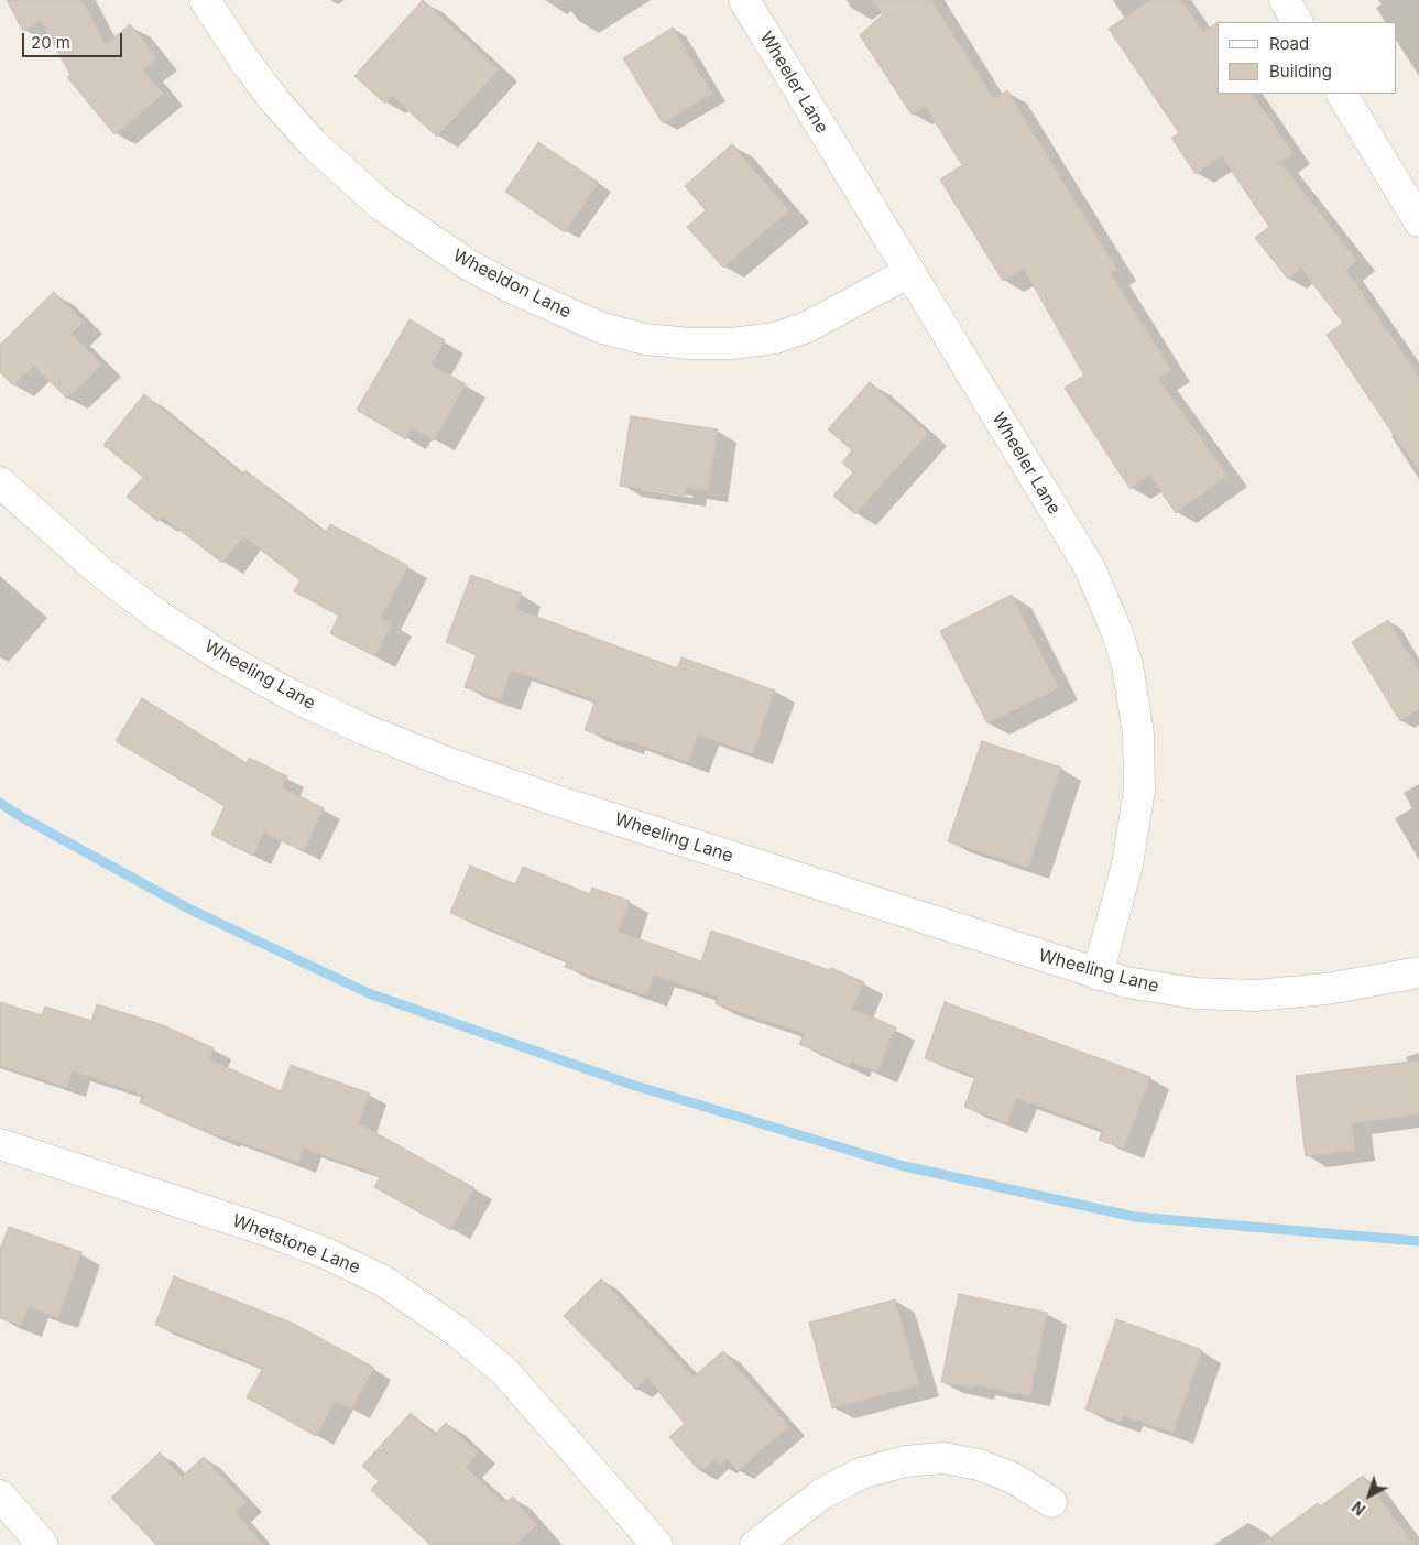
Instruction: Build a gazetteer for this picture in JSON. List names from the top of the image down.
{
  "streets": {
    "street": [
      "Wheeler Lane",
      "Wheeldon Lane",
      "Wheeling Lane",
      "Whetstone Lane"
    ]
  },
  "crossings": [
    ["Wheeler Lane", "Wheeldon Lane"],
    ["Wheeler Lane", "Wheeling Lane"]
  ],
  "legend": ["Road", "Building"],
  "scale_bar": "20 m",
  "north": "bottom left"
}
